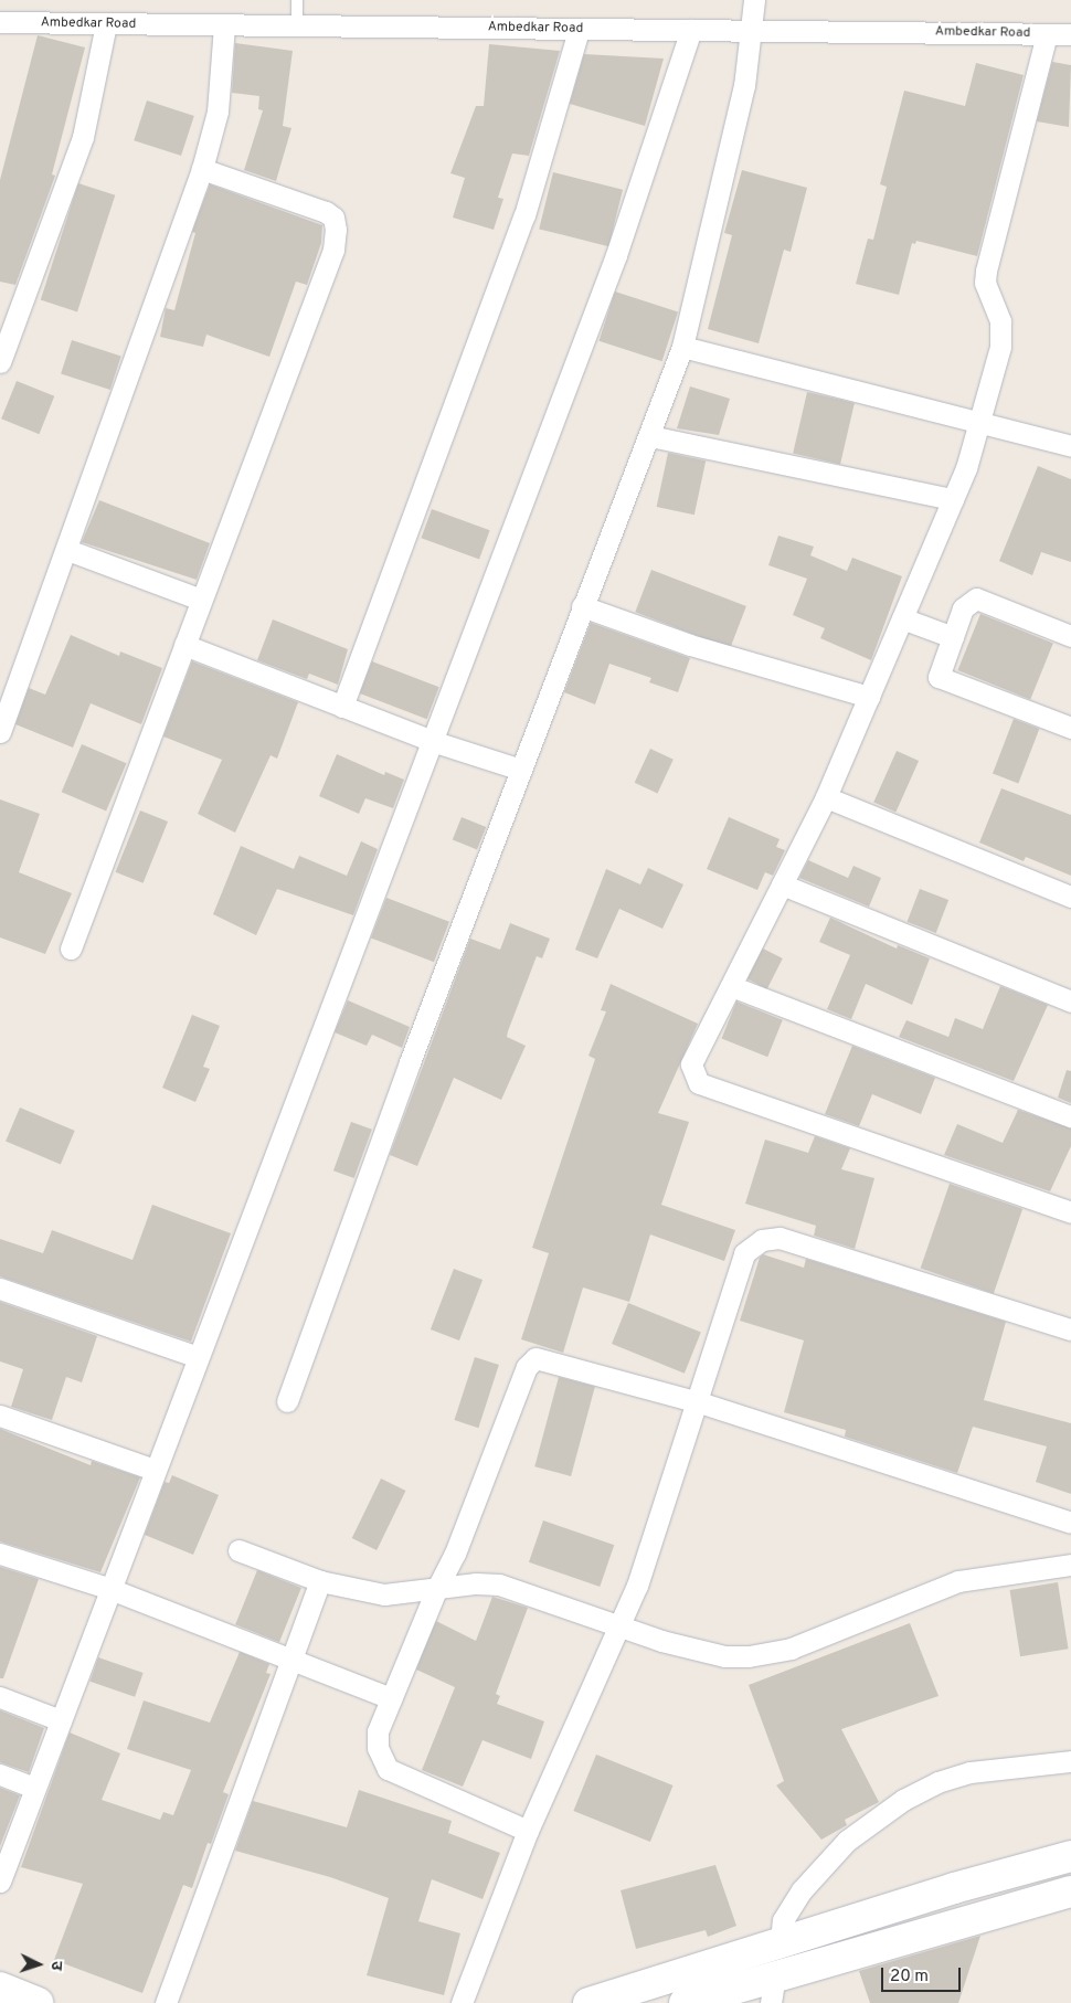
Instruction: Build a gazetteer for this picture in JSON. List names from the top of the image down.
{
  "streets": {
    "street": ["Ambedkar Road"]
  },
  "scale_bar": "20 m",
  "north": "right"
}
